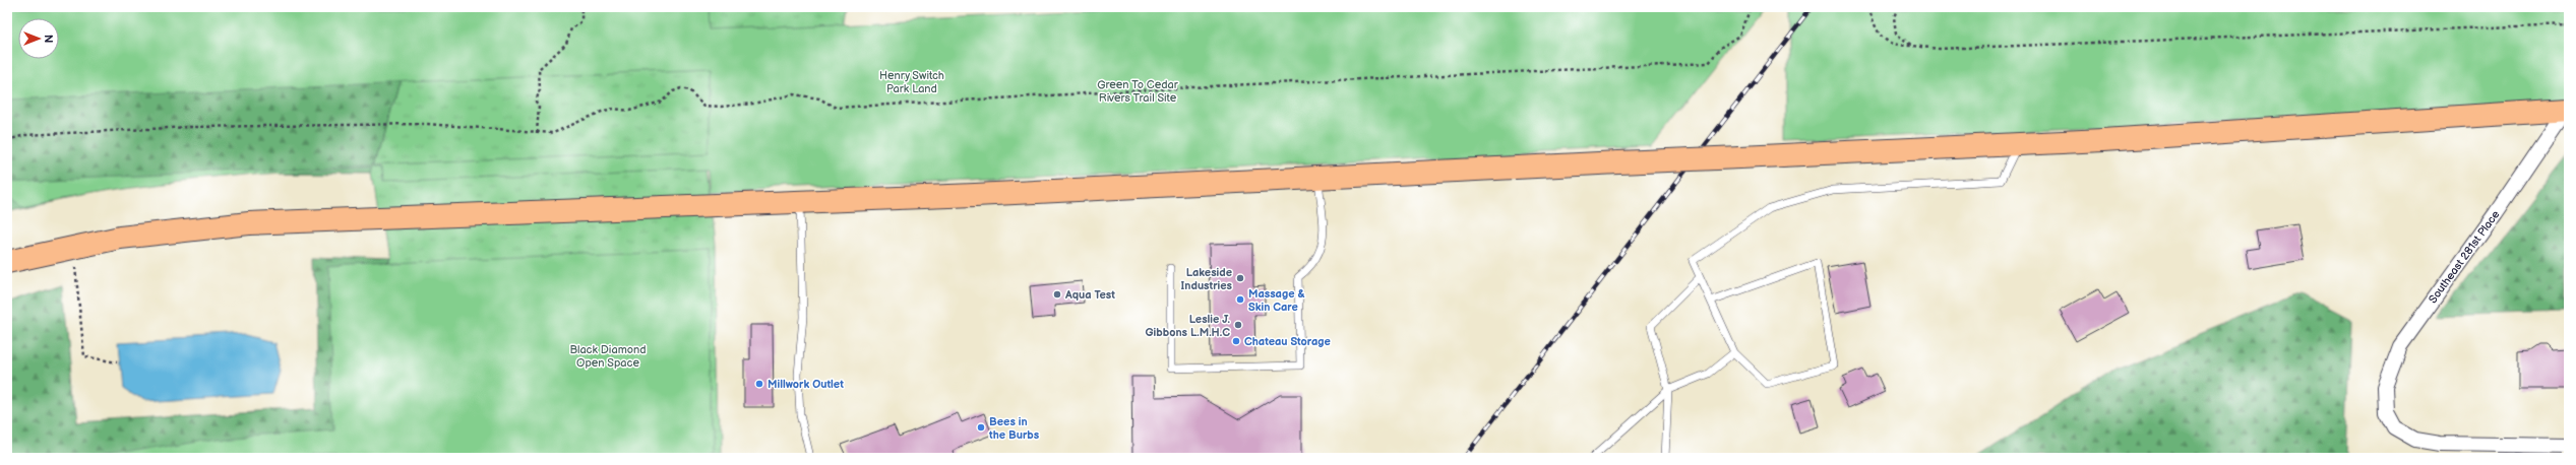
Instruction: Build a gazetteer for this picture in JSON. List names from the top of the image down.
{
  "streets": {
    "street": ["Southeast 281st Place"]
  },
  "parks": ["Henry Switch Park Land", "Green To Cedar Rivers Trail Site", "Black Diamond Open Space"],
  "places": [
    "Lakeside Industries",
    "Aqua Test",
    "Massage & Skin Care",
    "Leslie J. Gibbons L.M.H.C",
    "Chateau Storage",
    "Millwork Outlet",
    "Bees in the Burbs"
  ],
  "north": "right"
}
